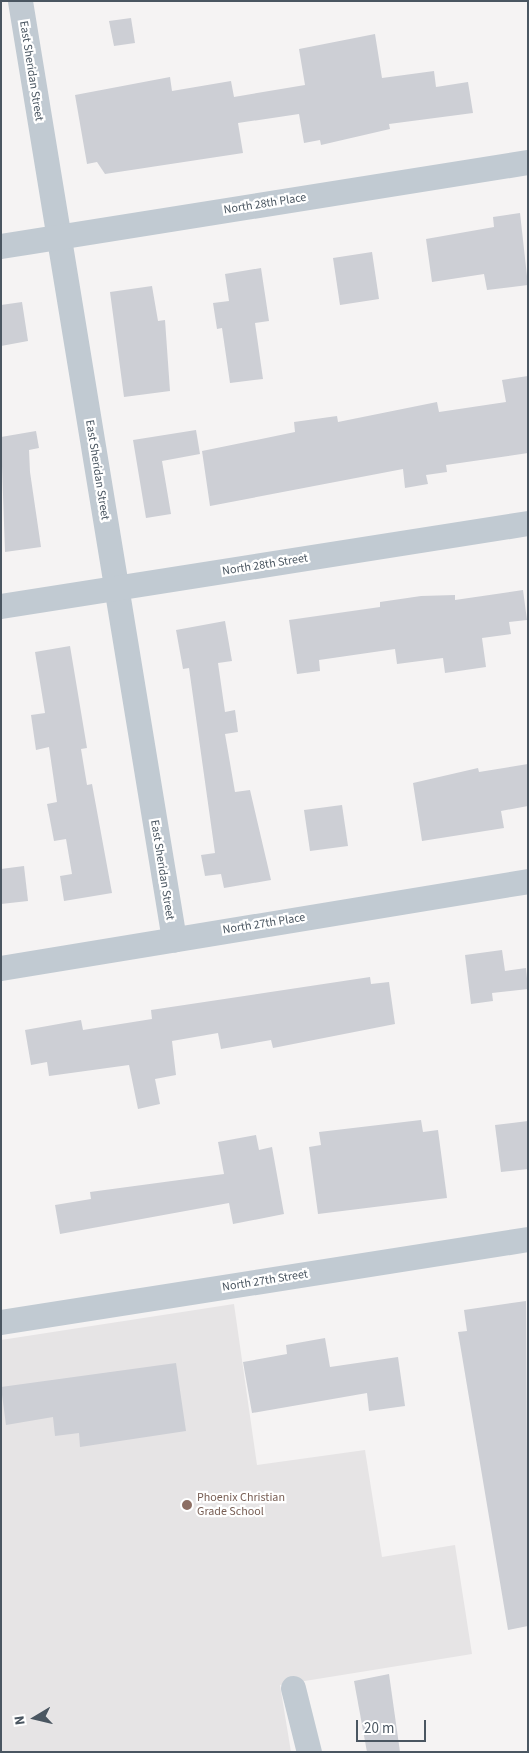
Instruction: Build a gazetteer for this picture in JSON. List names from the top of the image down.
{
  "streets": {
    "street": [
      "East Sheridan Street",
      "North 28th Place",
      "North 28th Street",
      "North 27th Place",
      "North 27th Street"
    ]
  },
  "crossings": [
    ["East Sheridan Street", "North 28th Place"],
    ["East Sheridan Street", "North 28th Street"],
    ["East Sheridan Street", "North 27th Place"]
  ],
  "places": ["Phoenix Christian Grade School"],
  "scale_bar": "20 m",
  "north": "left"
}
